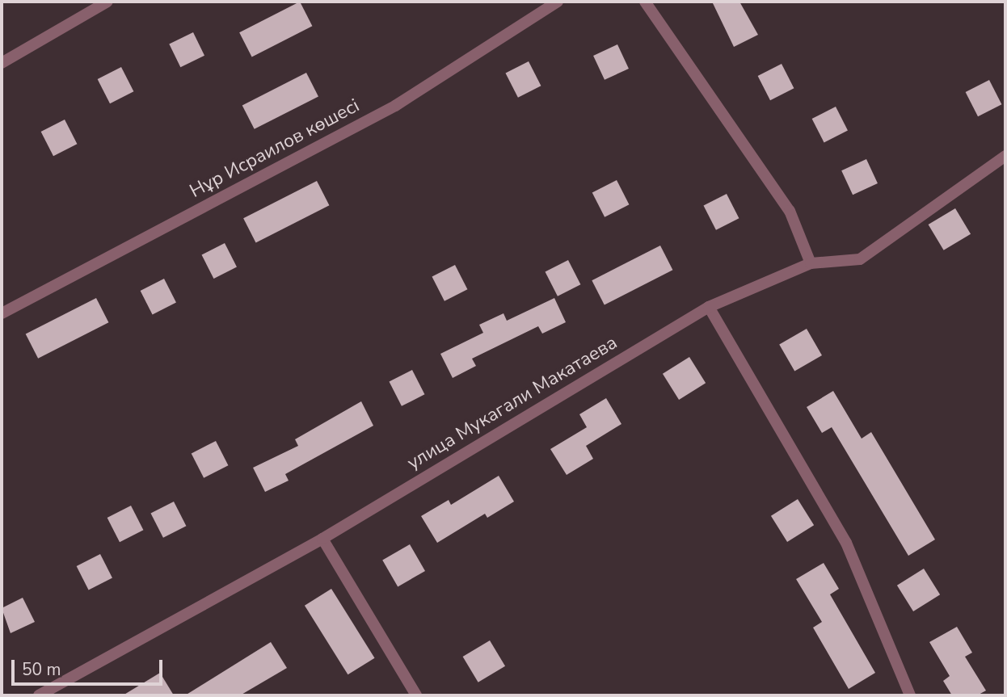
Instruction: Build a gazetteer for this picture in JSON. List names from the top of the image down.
{
  "streets": {
    "street": ["Нұр Исраилов көшесі", "улица Мукагали Макатаева"]
  },
  "scale_bar": "50 m"
}
